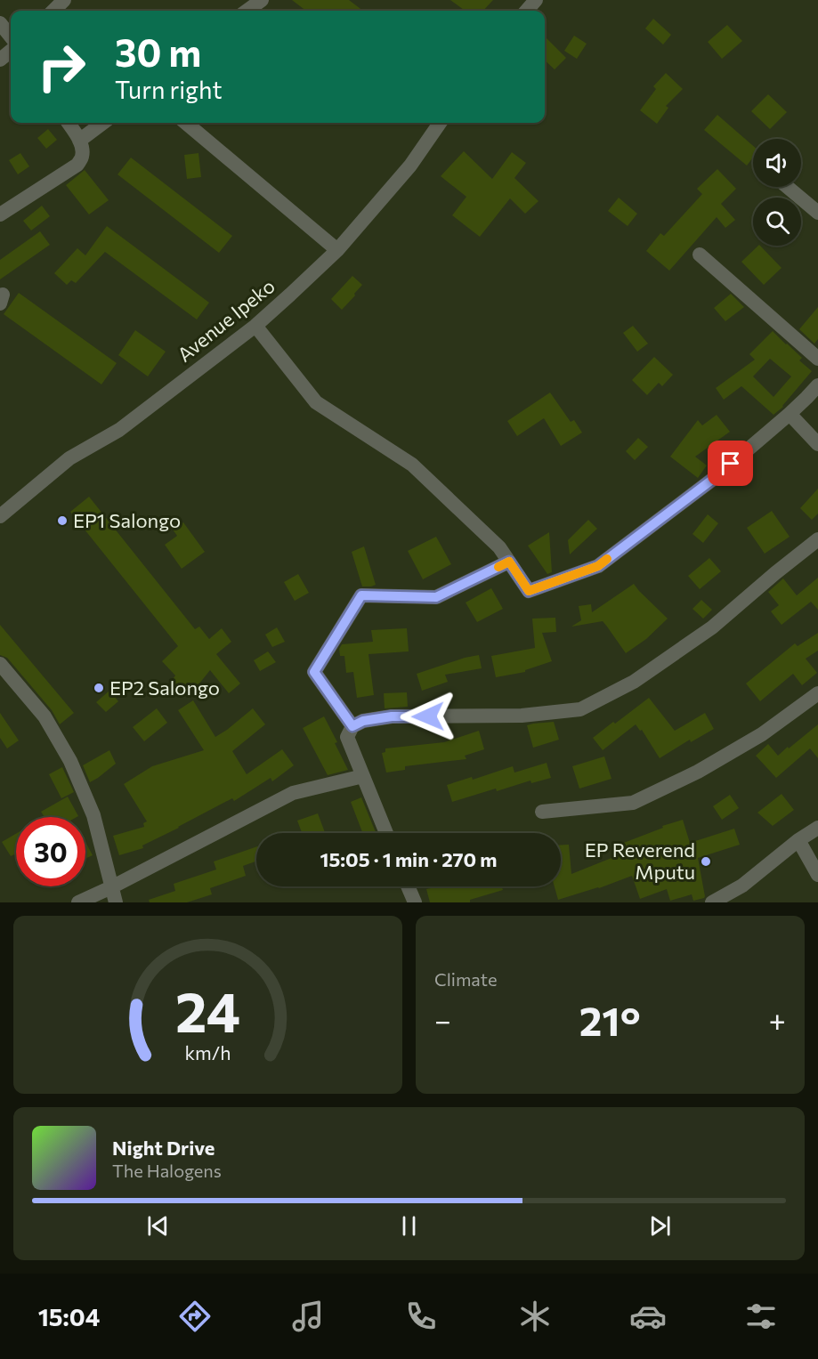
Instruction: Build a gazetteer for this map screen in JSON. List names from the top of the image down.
{
  "streets": {
    "street": ["Avenue Ipeko"]
  },
  "places": ["EP1 Salongo", "EP2 Salongo", "EP Reverend Mputu"],
  "page": {
    "turn": ["30 m", "Turn right"],
    "limit": "30",
    "trip": "15:05 · 1 min · 270 m",
    "tile": "Climate",
    "heat": ["−", "21°", "+"],
    "song": ["Night Drive", "The Halogens"],
    "tabs": "15:04",
    "gauge": ["24", "km/h"]
  }
}
